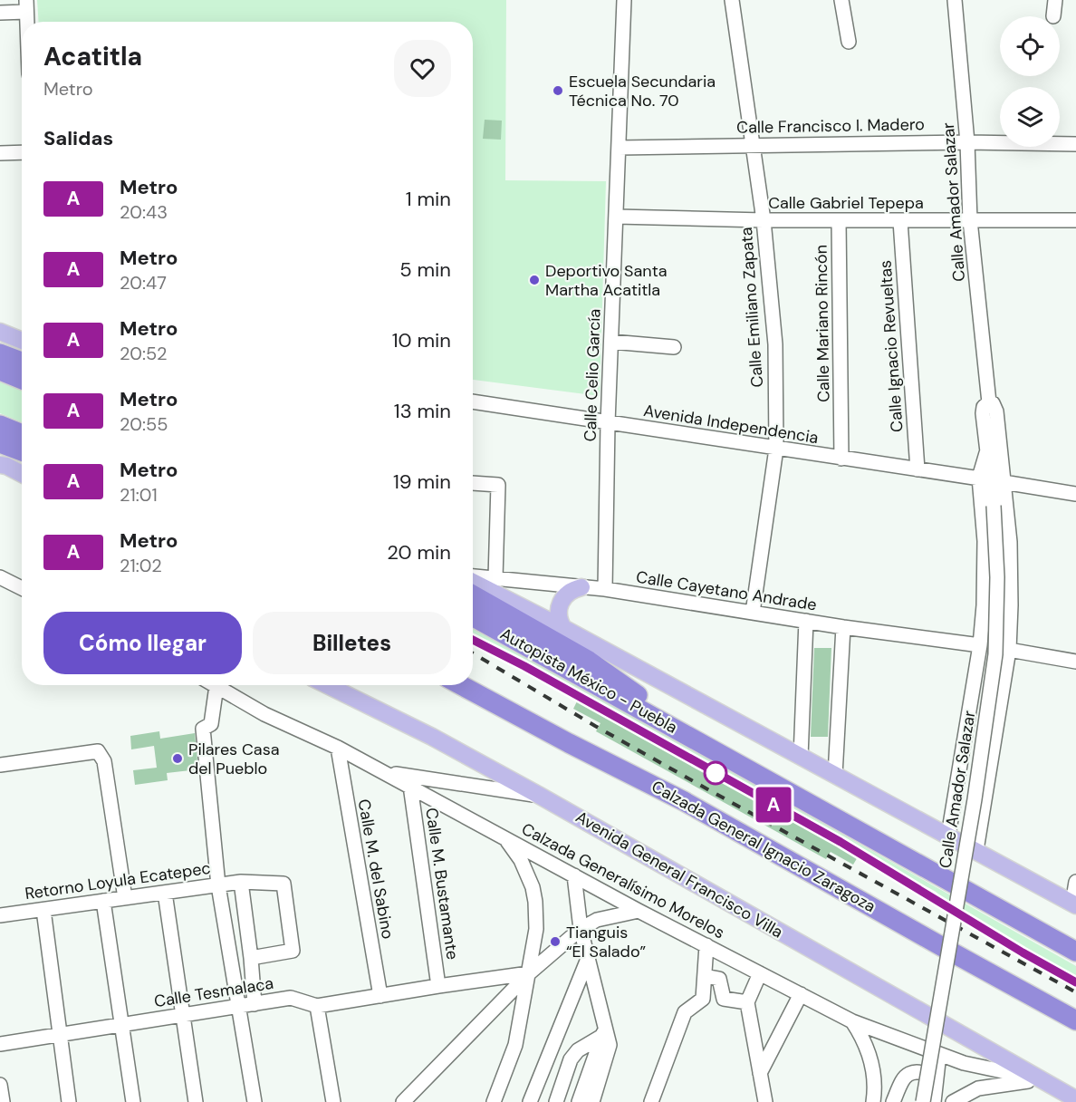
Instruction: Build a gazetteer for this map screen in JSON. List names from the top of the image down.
{
  "streets": {
    "highway": ["Autopista México - Puebla", "Calzada General Ignacio Zaragoza"],
    "main road": ["Avenida General Francisco Villa"],
    "street": [
      "Calle Francisco I. Madero",
      "Calle Amador Salazar",
      "Calle Gabriel Tepepa",
      "Calle Emiliano Zapata",
      "Calle Mariano Rincón",
      "Calle Ignacio Revueltas",
      "Calle Celio García",
      "Avenida Independencia",
      "Calle Cayetano Andrade",
      "Calle M. del Sabino",
      "Retorno Loyula Ecatepec",
      "Calzada Generalísimo Morelos",
      "Calle M. Bustamante",
      "Calle Tesmalaca"
    ]
  },
  "crossings": [
    ["Calle Francisco I. Madero", "Calle Amador Salazar"],
    ["Calle Francisco I. Madero", "Calle Emiliano Zapata"],
    ["Calle Francisco I. Madero", "Calle Celio García"],
    ["Calle Amador Salazar", "Calle Gabriel Tepepa"],
    ["Calle Amador Salazar", "Avenida Independencia"],
    ["Calle Amador Salazar", "Calle Cayetano Andrade"],
    ["Calle Gabriel Tepepa", "Calle Emiliano Zapata"],
    ["Calle Gabriel Tepepa", "Calle Mariano Rincón"],
    ["Calle Gabriel Tepepa", "Calle Ignacio Revueltas"],
    ["Calle Gabriel Tepepa", "Calle Celio García"],
    ["Calle Emiliano Zapata", "Avenida Independencia"],
    ["Calle Emiliano Zapata", "Calle Cayetano Andrade"],
    ["Calle Mariano Rincón", "Avenida Independencia"],
    ["Calle Ignacio Revueltas", "Avenida Independencia"],
    ["Calle Celio García", "Avenida Independencia"],
    ["Calle Celio García", "Calle Cayetano Andrade"],
    ["Calle M. del Sabino", "Calzada Generalísimo Morelos"],
    ["Calle M. del Sabino", "Calle Tesmalaca"],
    ["Avenida General Francisco Villa", "Calzada Generalísimo Morelos"],
    ["Calzada Generalísimo Morelos", "Calle M. Bustamante"],
    ["Calle M. Bustamante", "Calle Tesmalaca"]
  ],
  "places": [
    "Escuela Secundaria Técnica No. 70",
    "Deportivo Santa Martha Acatitla",
    "Pilares Casa del Pueblo",
    "Tianguis “El Salado”"
  ],
  "lines": ["metro line A"],
  "page": {
    "on_map": "A",
    "heading": [
      ["Acatitla", "Metro"],
      "Salidas"
    ],
    "list": [
      {
        "mark": "A",
        "name": "Metro",
        "note": "20:43",
        "value": "1 min"
      },
      {
        "mark": "A",
        "name": "Metro",
        "note": "20:47",
        "value": "5 min"
      },
      {
        "mark": "A",
        "name": "Metro",
        "note": "20:52",
        "value": "10 min"
      },
      {
        "mark": "A",
        "name": "Metro",
        "note": "20:55",
        "value": "13 min"
      },
      {
        "mark": "A",
        "name": "Metro",
        "note": "21:01",
        "value": "19 min"
      },
      {
        "mark": "A",
        "name": "Metro",
        "note": "21:02",
        "value": "20 min"
      }
    ],
    "buttons": ["Cómo llegar", "Billetes"]
  }
}
